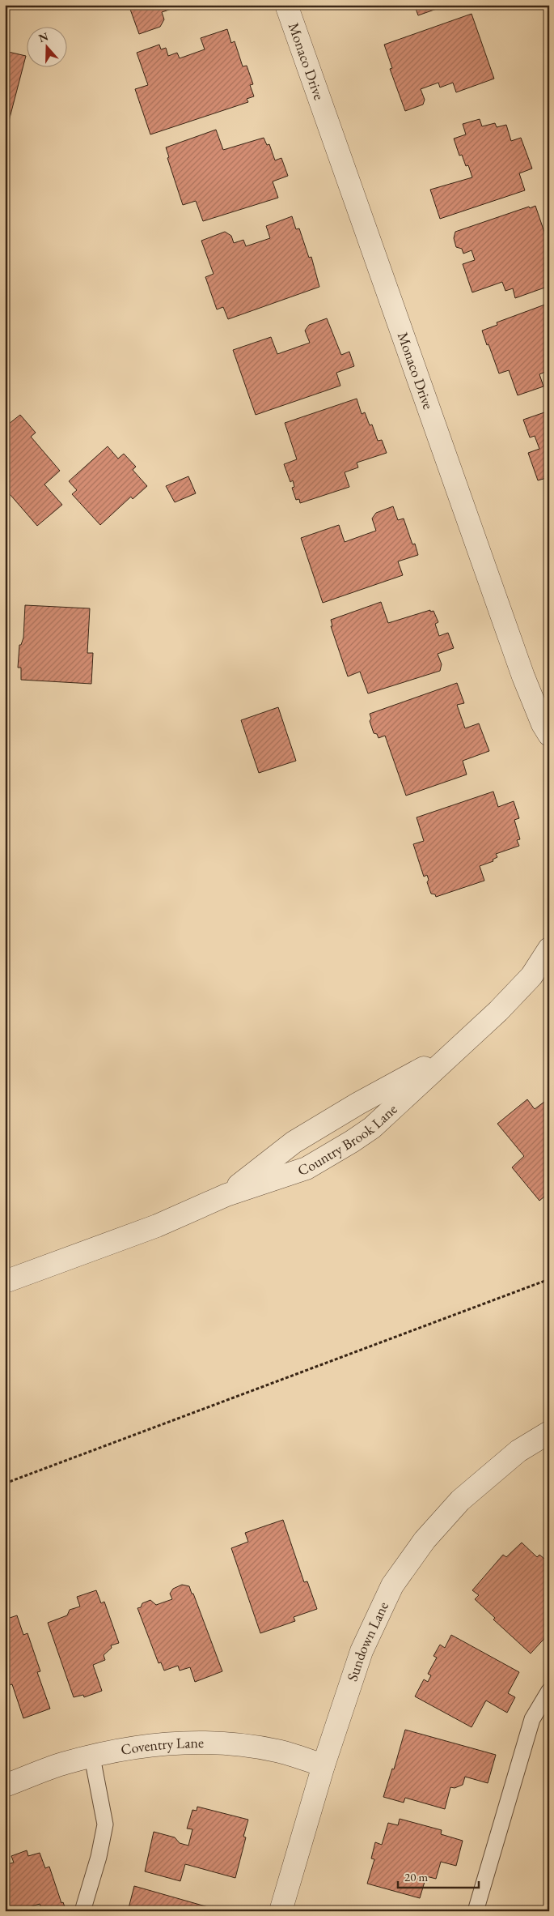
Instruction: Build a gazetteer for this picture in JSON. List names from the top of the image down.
{
  "streets": {
    "street": [
      "Monaco Drive",
      "Country Brook Lane",
      "Sundown Lane",
      "Coventry Lane"
    ]
  },
  "crossings": [
    ["Sundown Lane", "Coventry Lane"]
  ],
  "scale_bar": "20 m",
  "north": "top"
}
